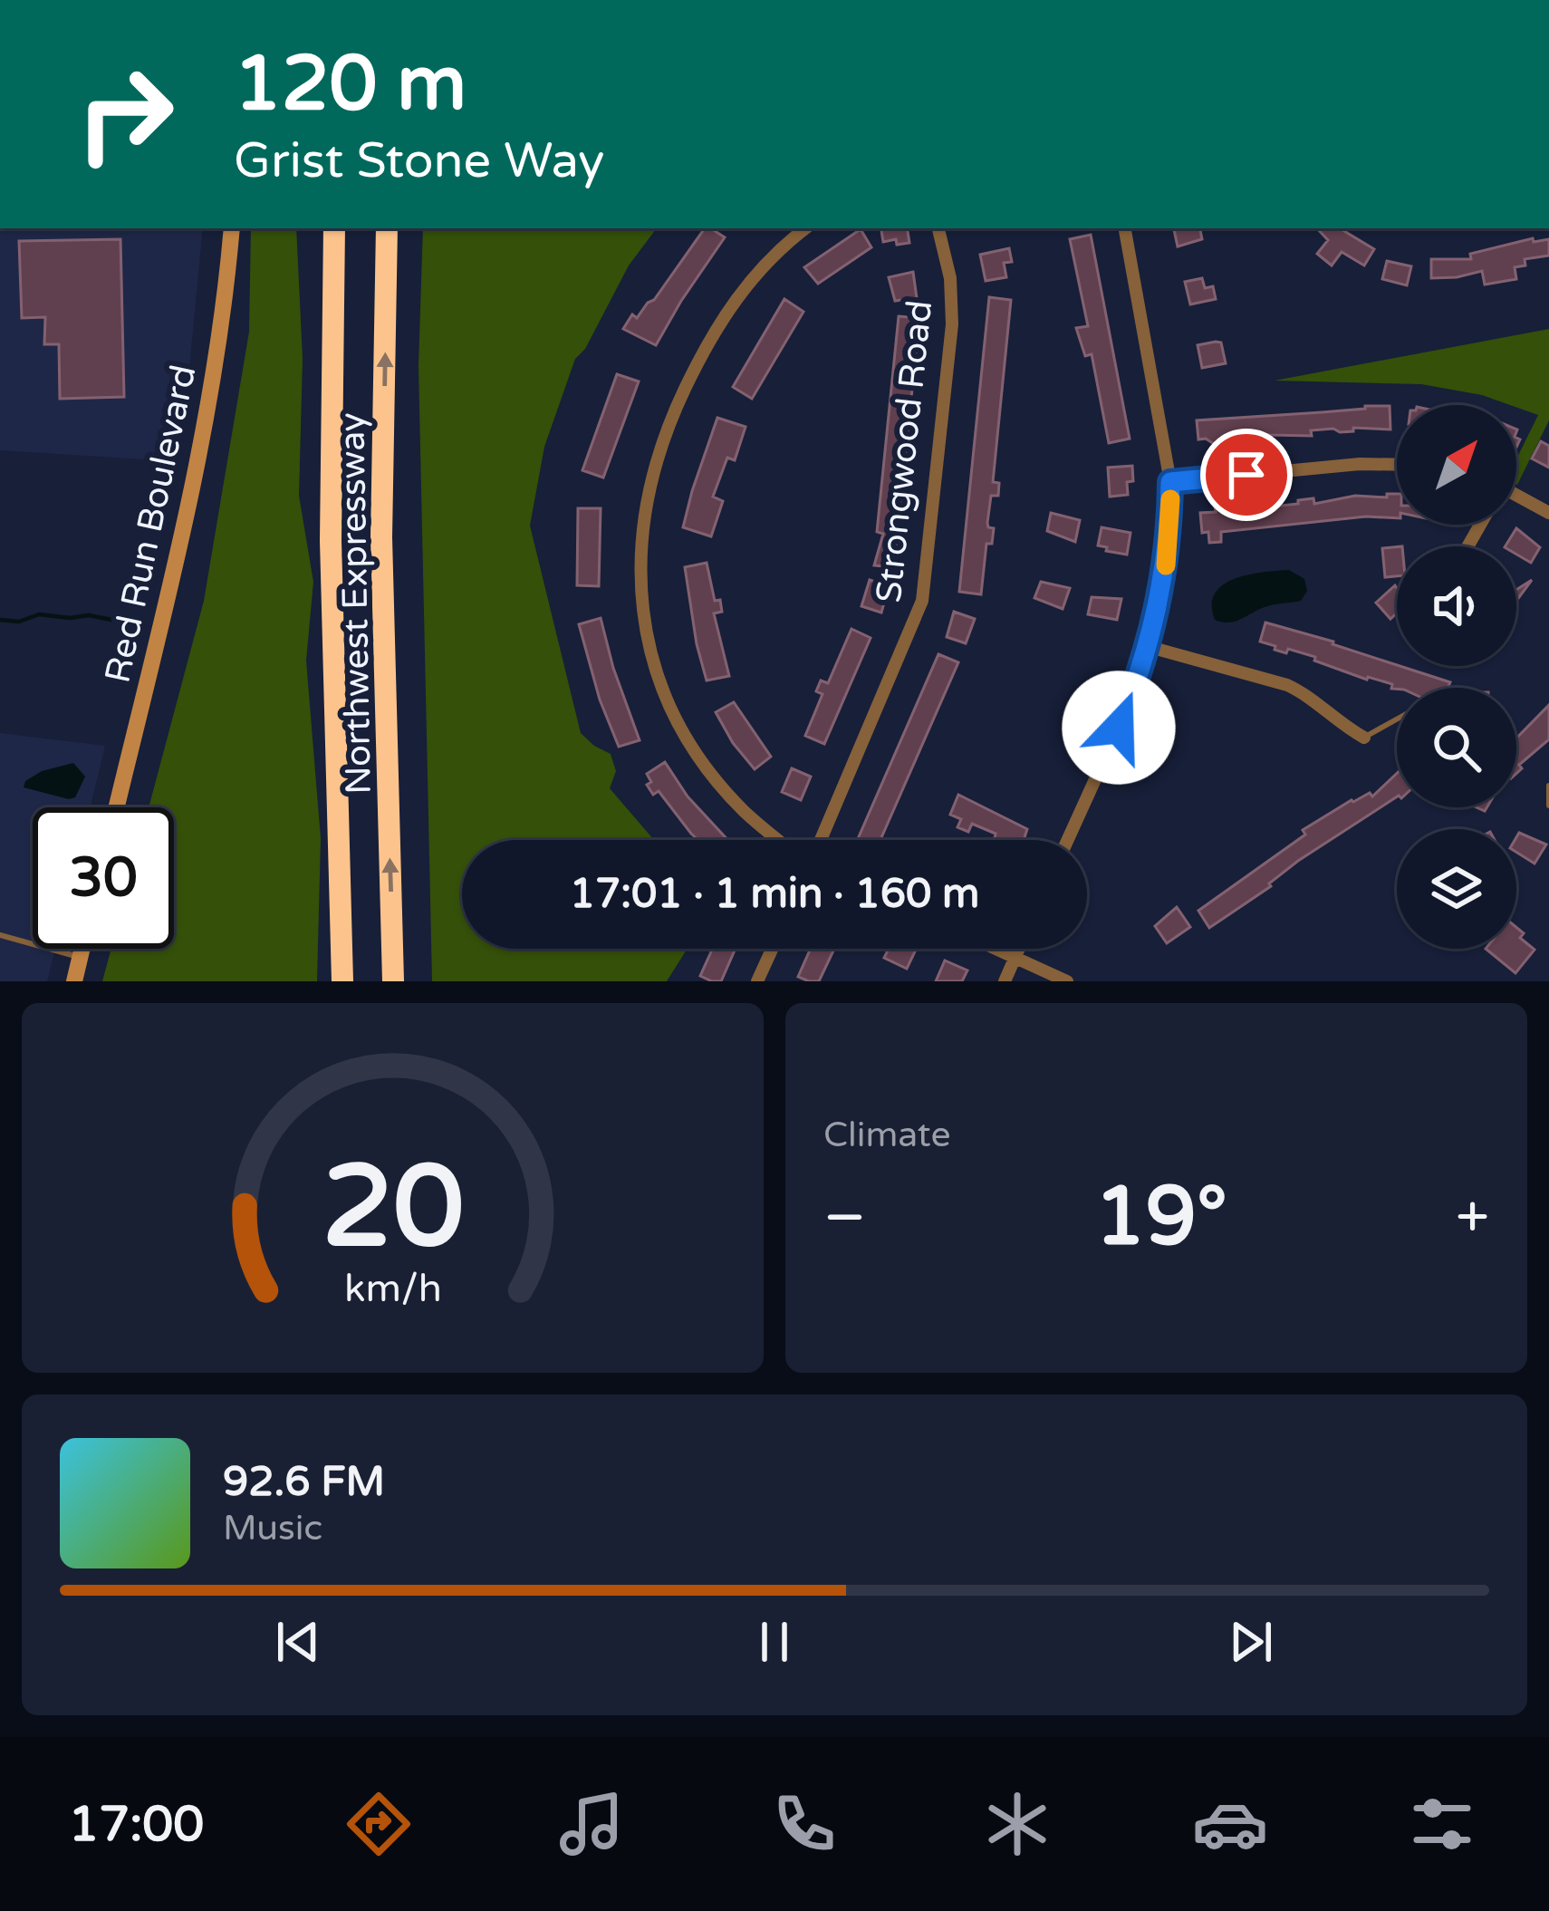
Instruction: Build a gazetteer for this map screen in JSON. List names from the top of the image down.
{
  "streets": {
    "highway": ["Northwest Expressway"],
    "main road": ["Red Run Boulevard"],
    "street": ["Strongwood Road"]
  },
  "north": "top right",
  "page": {
    "turn": ["120 m", "Grist Stone Way"],
    "limit": "30",
    "trip": "17:01 · 1 min · 160 m",
    "tile": "Climate",
    "heat": ["−", "19°", "+"],
    "song": ["92.6 FM", "Music"],
    "tabs": "17:00",
    "gauge": ["20", "km/h"]
  }
}
